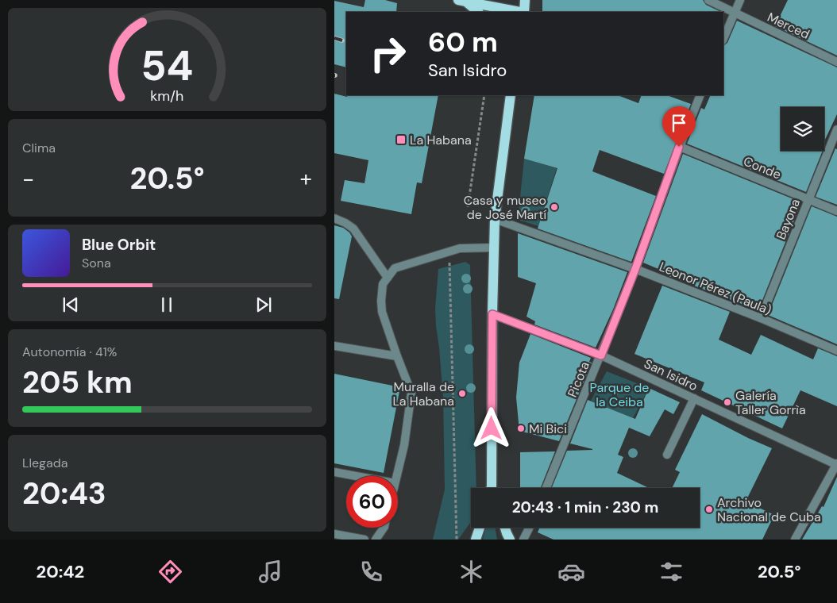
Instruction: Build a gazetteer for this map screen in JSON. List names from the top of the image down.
{
  "streets": {
    "street": [
      "Merced",
      "Conde",
      "Bayona",
      "Leonor Pérez (Paula)",
      "San Isidro",
      "Picota"
    ]
  },
  "crossings": [
    ["Conde", "Bayona"],
    ["Conde", "Picota"],
    ["Bayona", "Leonor Pérez (Paula)"],
    ["Leonor Pérez (Paula)", "Picota"],
    ["San Isidro", "Picota"]
  ],
  "parks": ["Parque de la Ceiba"],
  "places": {
    "transit": ["La Habana"],
    "other": [
      "Casa y museo de José Martí",
      "Muralla de La Habana",
      "Galería Taller Gorrìa",
      "Mi Bici",
      "Archivo Nacional de Cuba"
    ]
  },
  "page": {
    "turn": ["60 m", "San Isidro"],
    "tile": [
      "Clima",
      ["Autonomía · 41%", "205 km"],
      ["Llegada", "20:43"]
    ],
    "heat": ["−", "20.5°", "+"],
    "song": ["Blue Orbit", "Sona"],
    "limit": "60",
    "trip": "20:43 · 1 min · 230 m",
    "tabs": ["20:42", "20.5°"],
    "gauge": ["54", "km/h"]
  }
}
